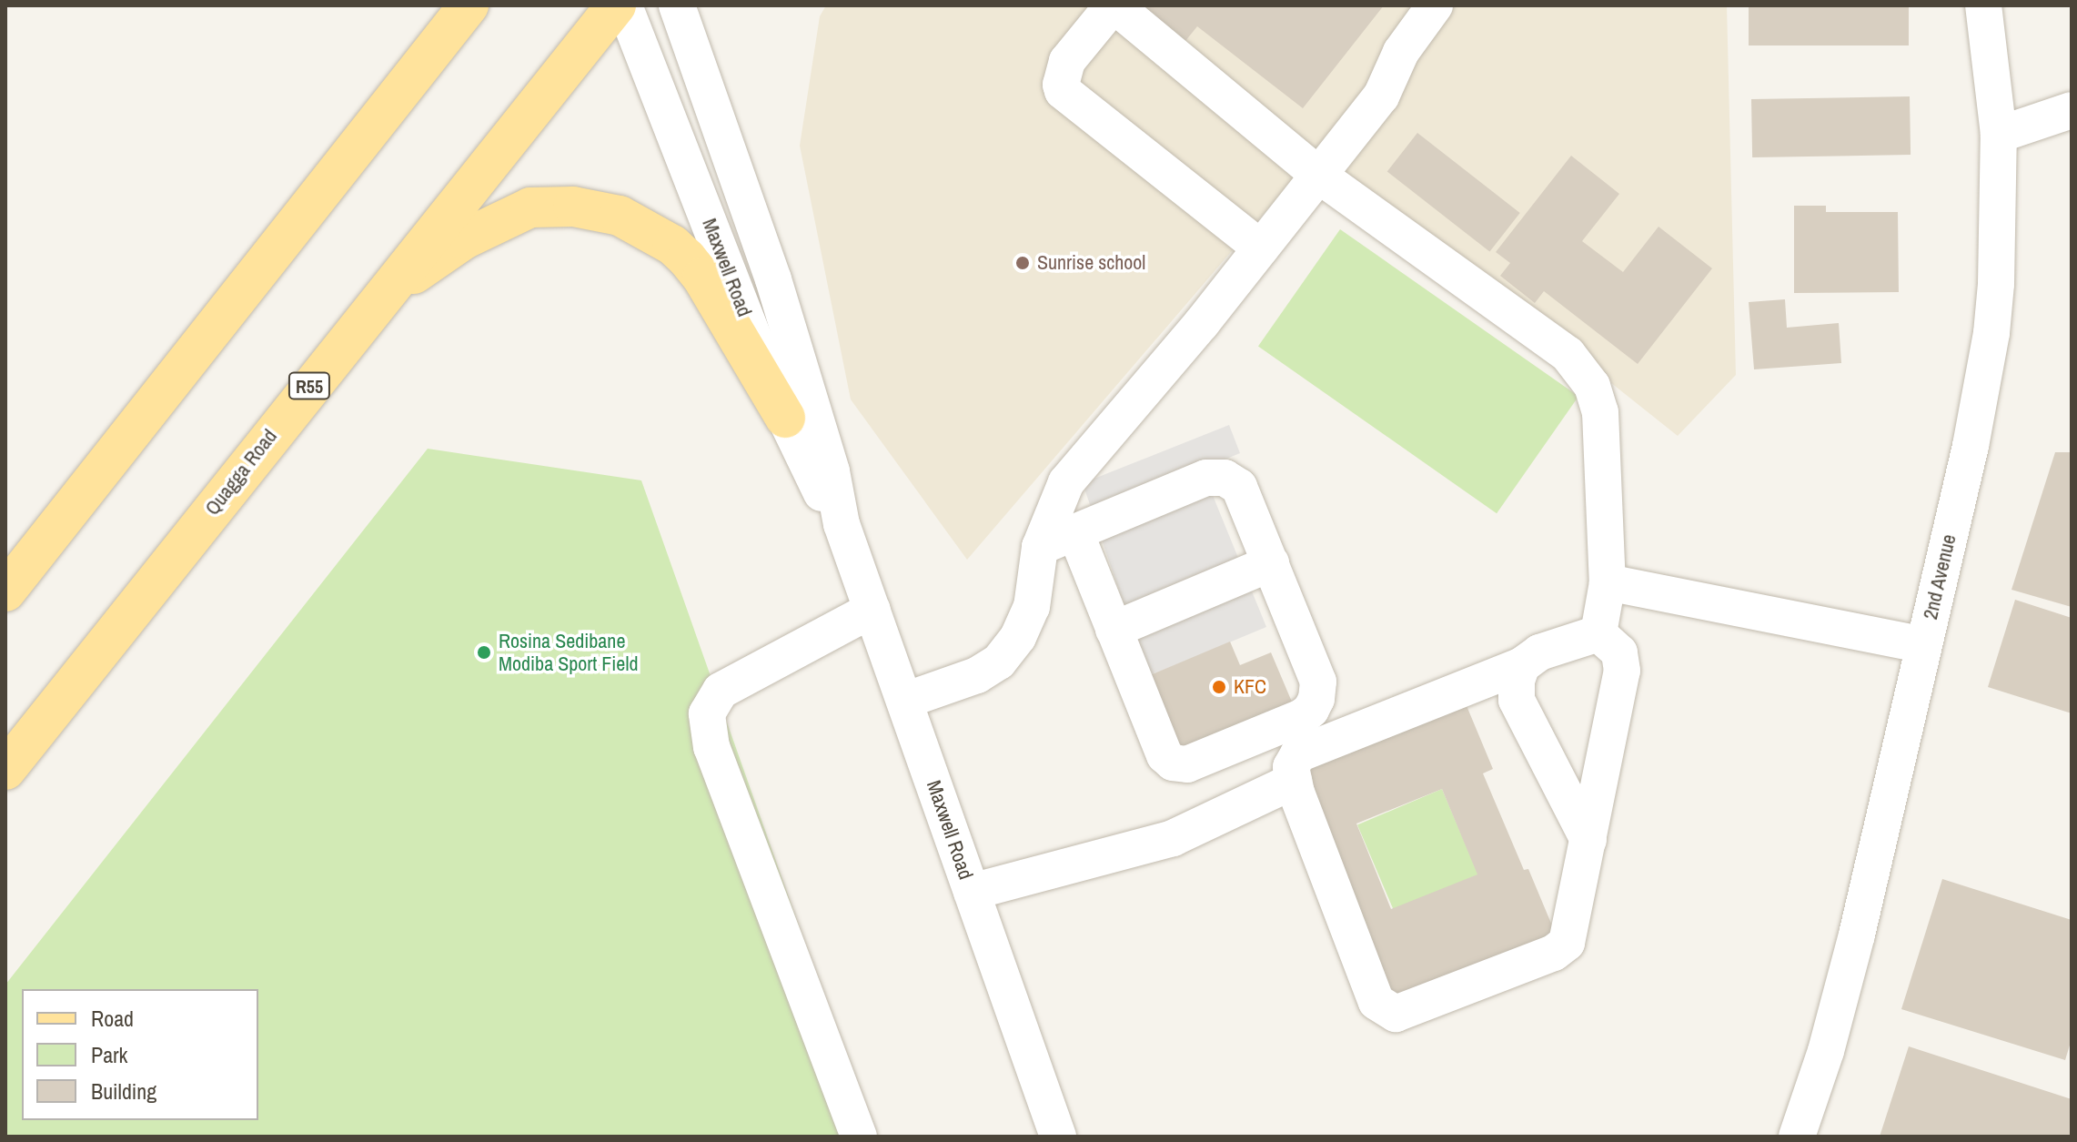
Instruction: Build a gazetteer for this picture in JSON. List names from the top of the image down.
{
  "streets": {
    "main road": ["R55", "Quagga Road"],
    "street": ["Maxwell Road", "2nd Avenue"]
  },
  "places": ["Sunrise school", "Rosina Sedibane Modiba Sport Field", "KFC"],
  "legend": ["Road", "Park", "Building"]
}
